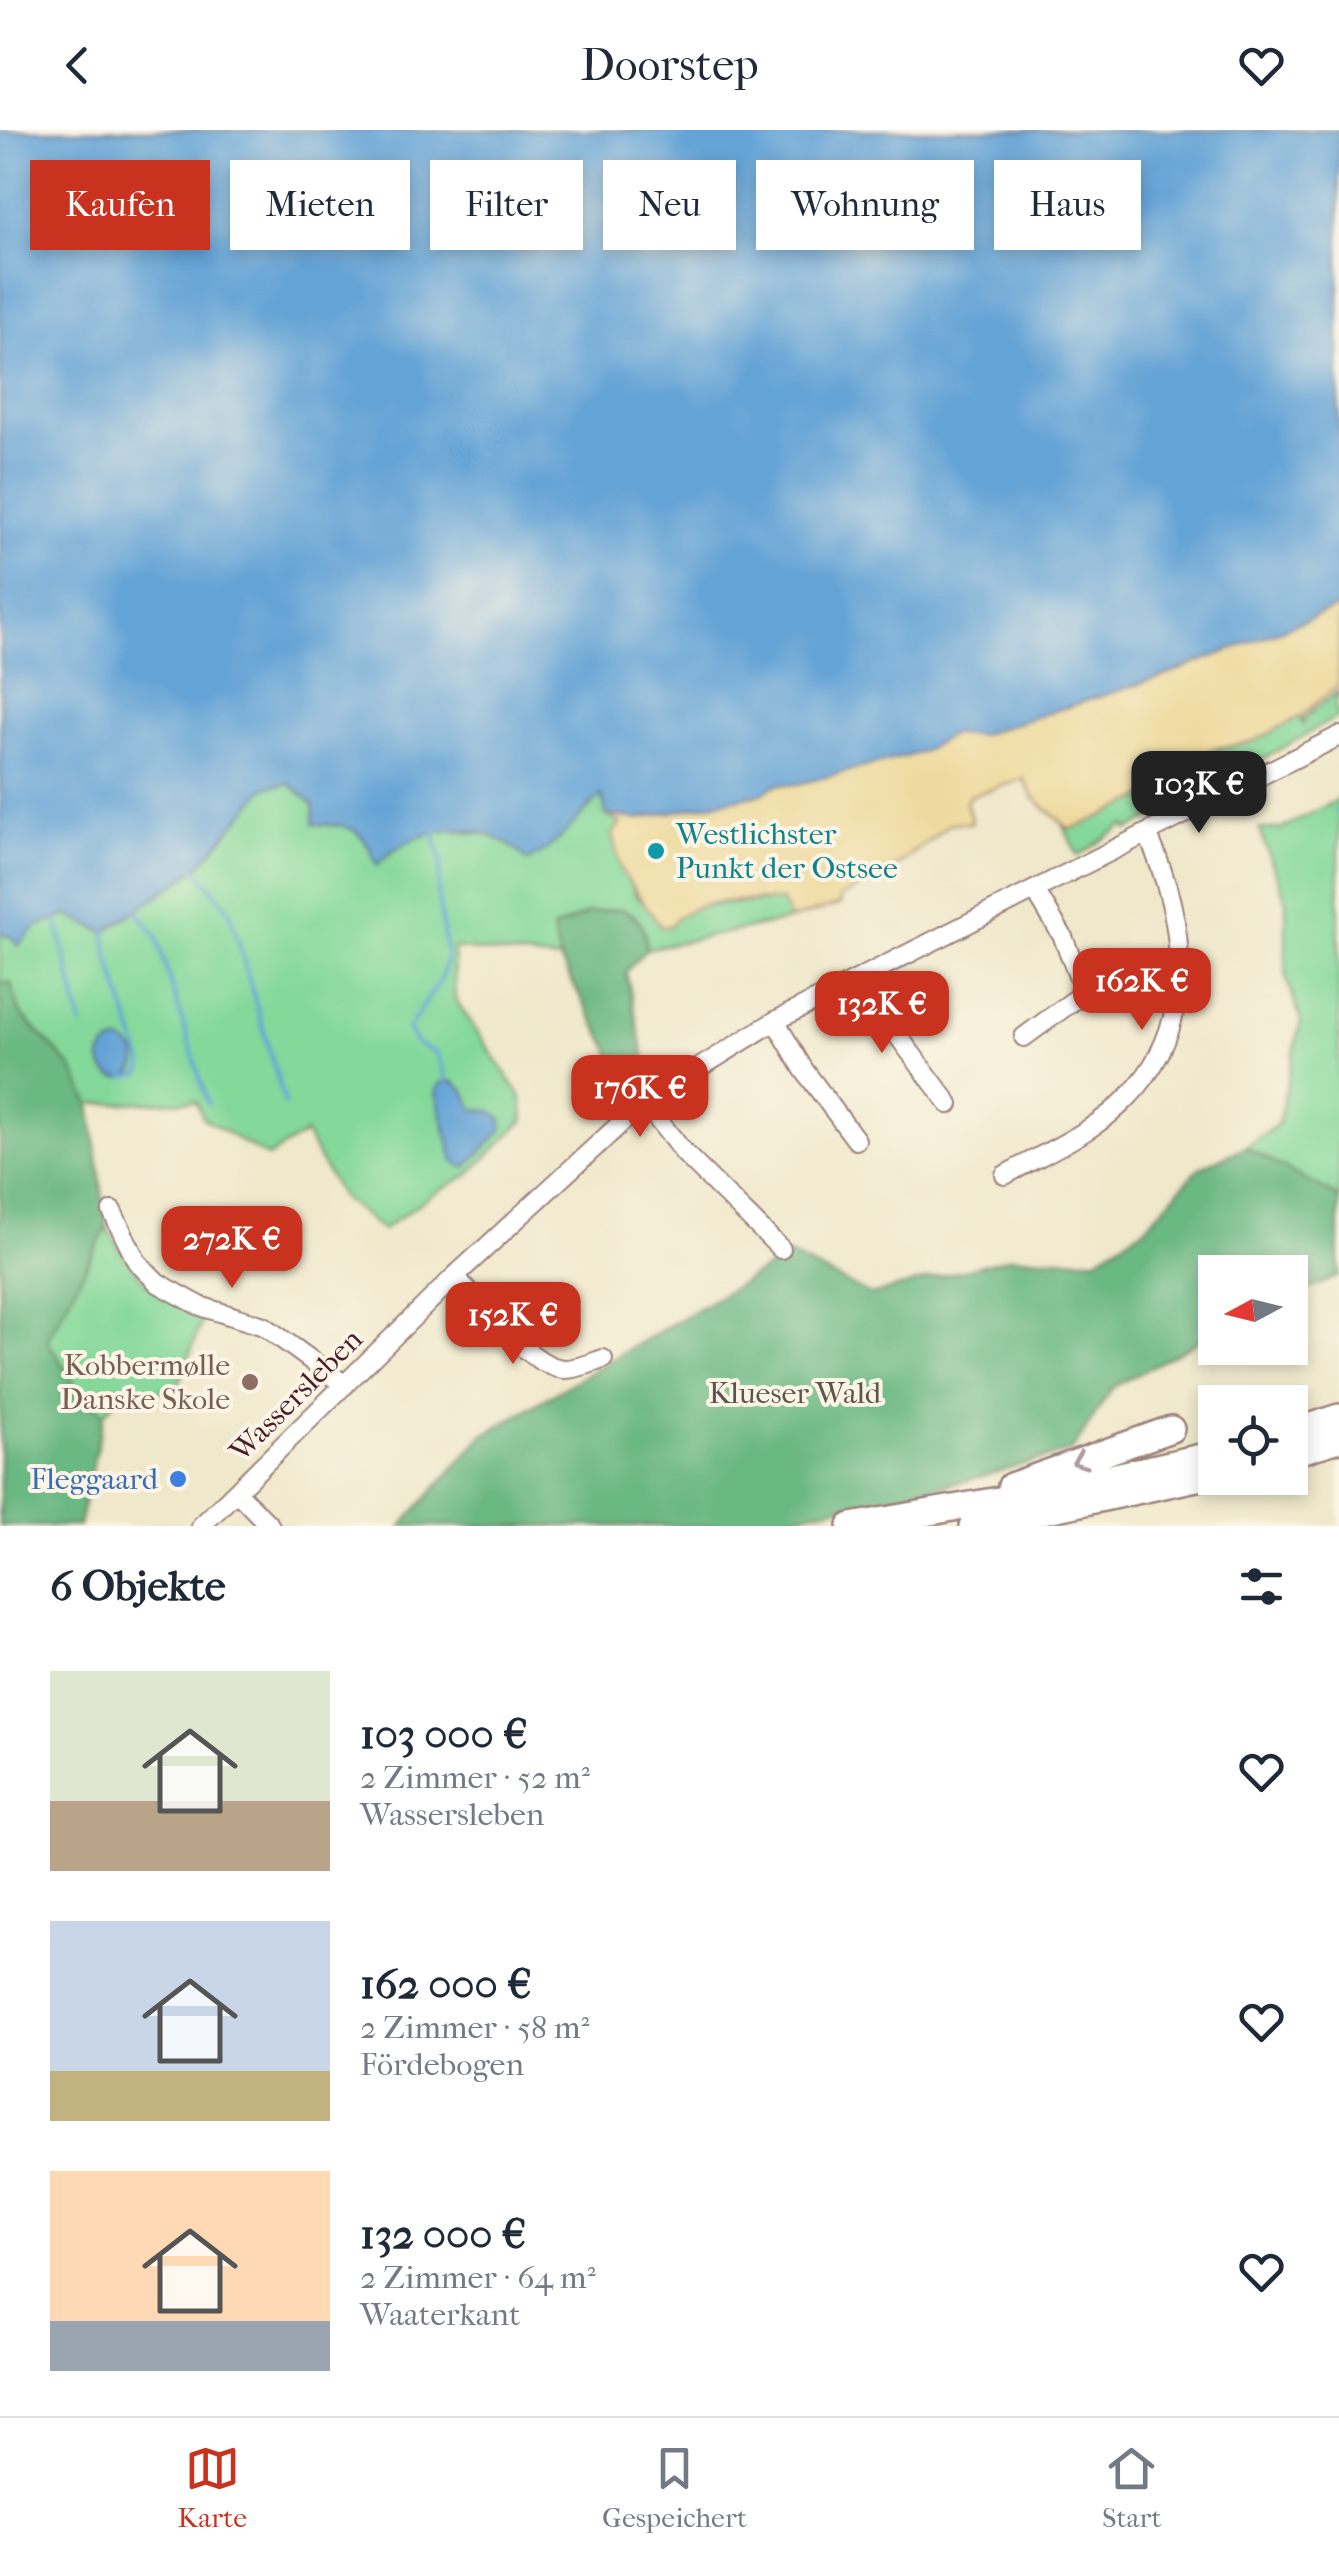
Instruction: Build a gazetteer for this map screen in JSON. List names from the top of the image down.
{
  "streets": {
    "street": ["Wassersleben"]
  },
  "parks": ["Klueser Wald"],
  "places": ["Westlichster Punkt der Ostsee", "Kobbermølle Danske Skole", "Fleggaard"],
  "north": "left",
  "page": {
    "header": "Doorstep",
    "chip": [
      "Kaufen",
      "Mieten",
      "Filter",
      "Neu",
      "Wohnung",
      "Haus"
    ],
    "price": [
      "103K €",
      "162K €",
      "132K €",
      "176K €",
      "272K €",
      "152K €"
    ],
    "heading": "6 Objekte",
    "list": [
      {
        "name": "103 000 €",
        "note": "2 Zimmer · 52 m² · Wassersleben"
      },
      {
        "name": "162 000 €",
        "note": "2 Zimmer · 58 m² · Fördebogen"
      },
      {
        "name": "132 000 €",
        "note": "2 Zimmer · 64 m² · Waaterkant"
      }
    ],
    "tabs": ["Karte", "Gespeichert", "Start"]
  }
}
